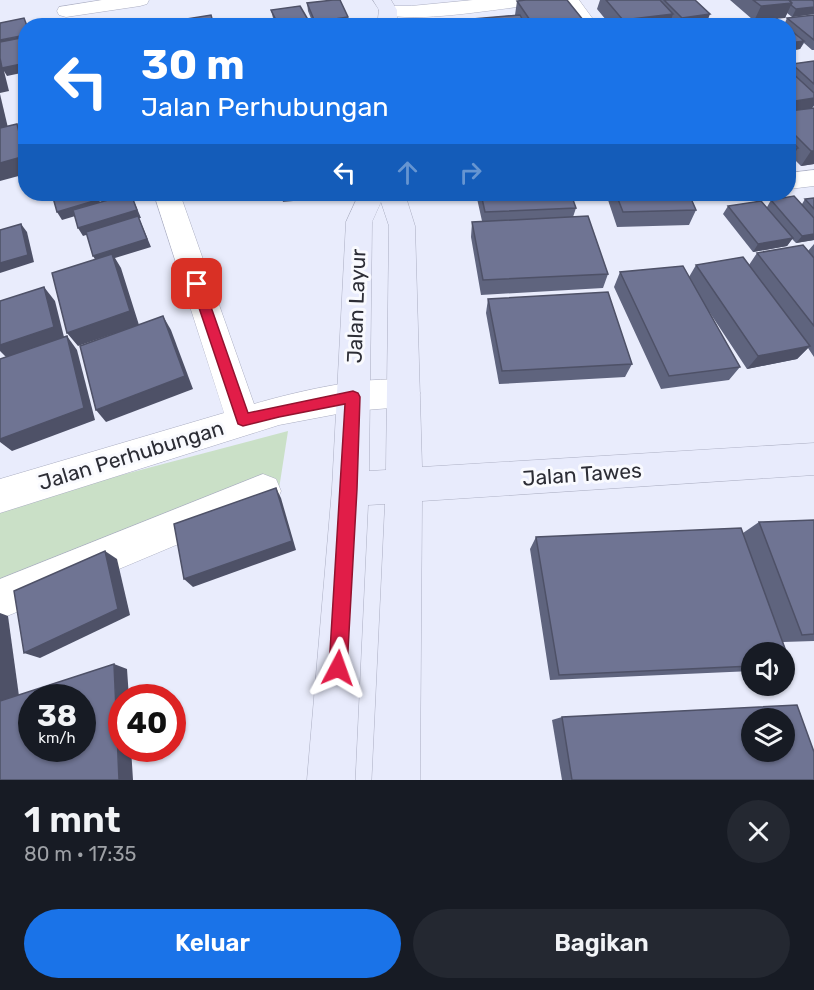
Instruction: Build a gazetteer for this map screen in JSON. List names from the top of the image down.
{
  "streets": {
    "street": ["Jalan Layur", "Jalan Perhubungan", "Jalan Tawes"]
  },
  "crossings": [
    ["Jalan Layur", "Jalan Perhubungan"],
    ["Jalan Layur", "Jalan Tawes"]
  ],
  "page": {
    "turn": ["30 m", "Jalan Perhubungan"],
    "speed": "38 km/h",
    "limit": "40",
    "heading": ["1 mnt", "80 m · 17:35"],
    "buttons": ["Keluar", "Bagikan"]
  }
}
